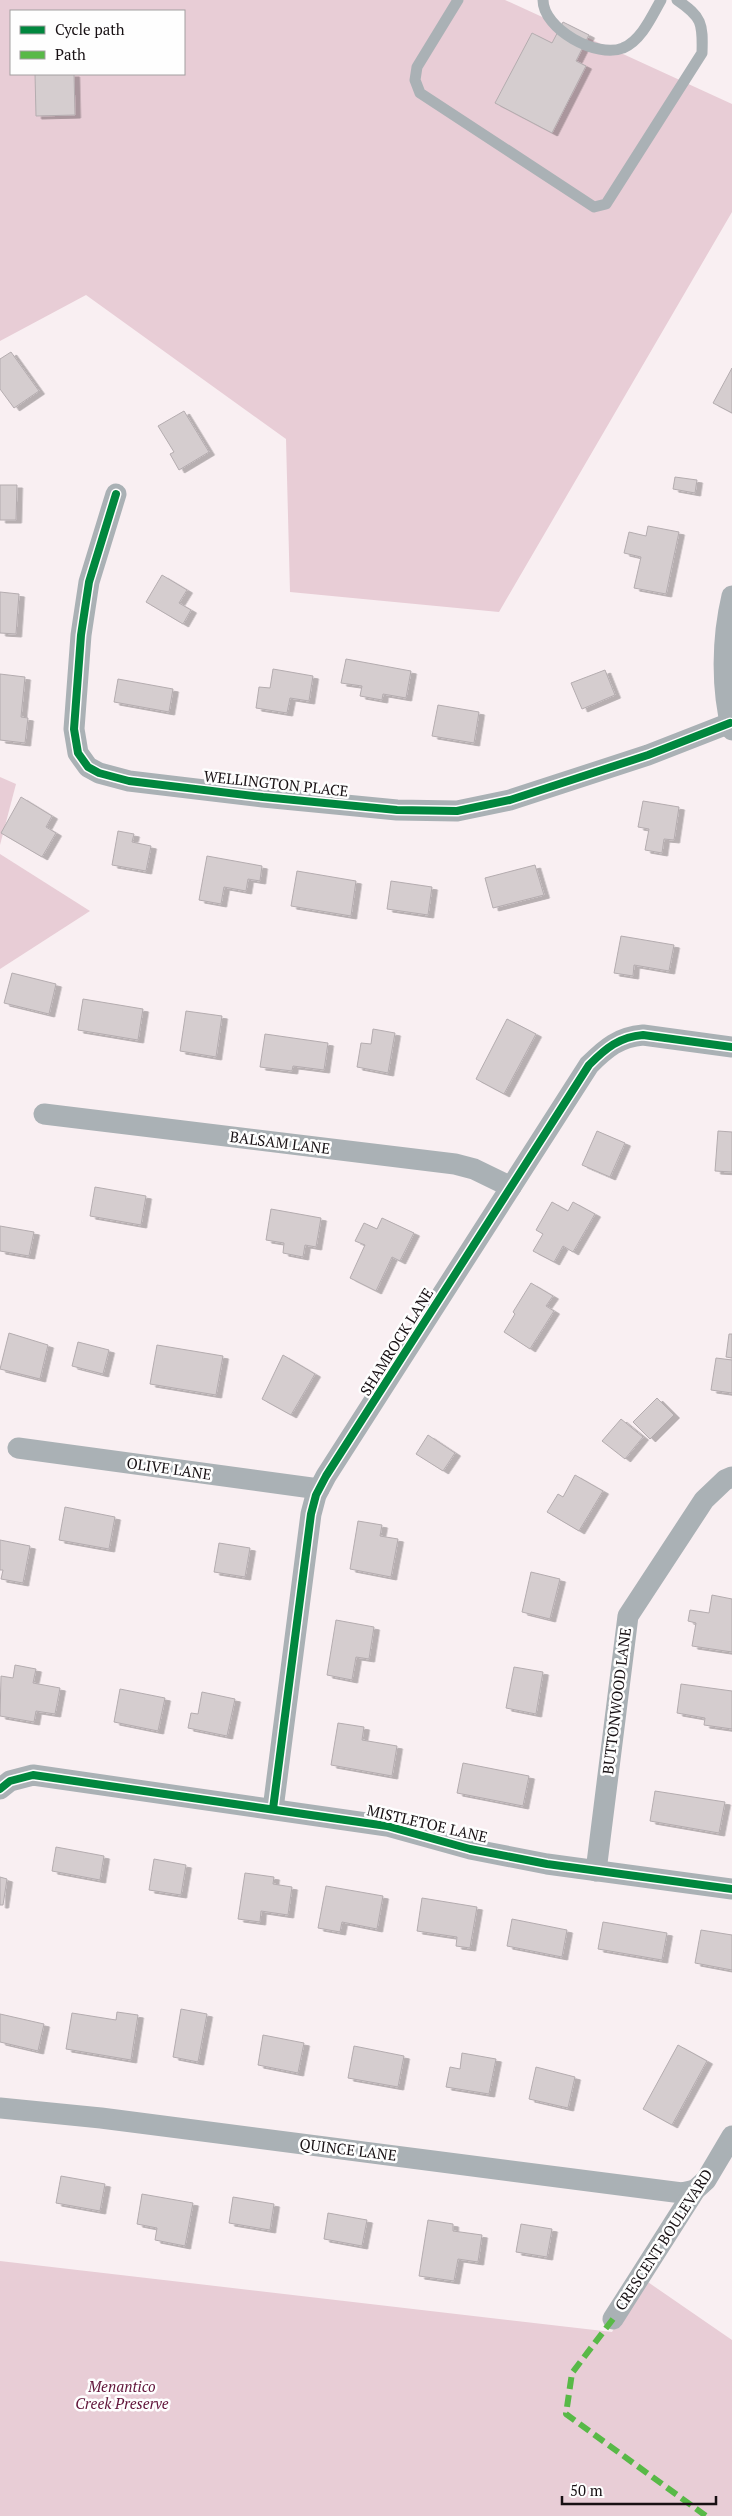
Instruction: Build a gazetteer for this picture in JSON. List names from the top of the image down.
{
  "streets": {
    "street": [
      "WELLINGTON PLACE",
      "BALSAM LANE",
      "SHAMROCK LANE",
      "OLIVE LANE",
      "BUTTONWOOD LANE",
      "MISTLETOE LANE",
      "QUINCE LANE",
      "CRESCENT BOULEVARD"
    ]
  },
  "crossings": [
    ["BALSAM LANE", "SHAMROCK LANE"],
    ["SHAMROCK LANE", "OLIVE LANE"],
    ["SHAMROCK LANE", "MISTLETOE LANE"],
    ["BUTTONWOOD LANE", "MISTLETOE LANE"],
    ["QUINCE LANE", "CRESCENT BOULEVARD"]
  ],
  "parks": ["Menantico Creek Preserve"],
  "legend": ["Cycle path", "Path"],
  "scale_bar": "50 m"
}
